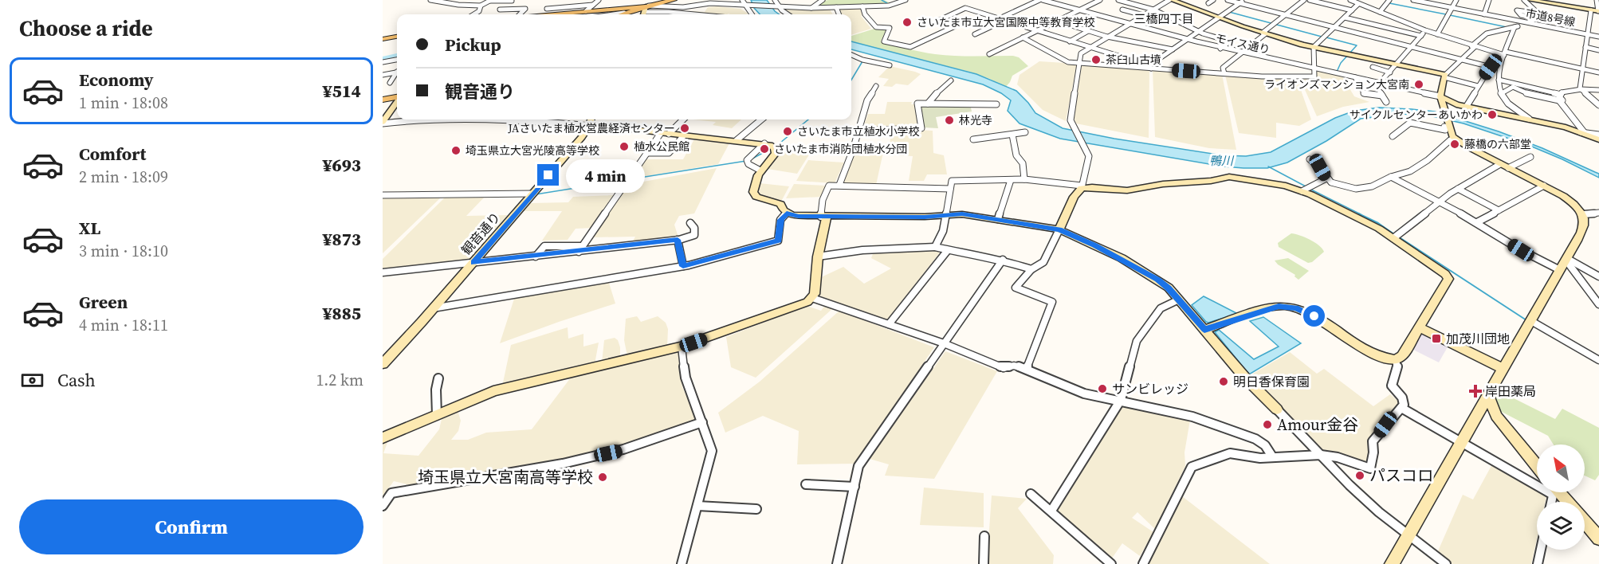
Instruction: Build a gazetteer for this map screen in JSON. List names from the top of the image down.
{
  "streets": {
    "street": ["市道8号線", "モイス通り", "観音通り"]
  },
  "districts": ["三橋四丁目"],
  "water": ["鴨川"],
  "places": {
    "other": [
      "さいたま市立大宮国際中等教育学校",
      "茶臼山古墳",
      "ライオンズマンション大宮南",
      "サイクルセンターあいかわ",
      "林光寺",
      "JAさいたま植水営農経済センター",
      "さいたま市立植水小学校",
      "藤橋の六部堂",
      "植水公民館",
      "さいたま市消防団植水分団",
      "埼玉県立大宮光陵高等学校",
      "明日香保育園",
      "サンビレッジ",
      "Amour金谷",
      "パスコロ",
      "埼玉県立大宮南高等学校"
    ],
    "transit": ["加茂川団地"],
    "health": ["岸田薬局"]
  },
  "north": "top left",
  "page": {
    "heading": "Choose a ride",
    "banner": ["Pickup", "観音通り"],
    "list": [
      {
        "name": "Economy",
        "note": "1 min · 18:08",
        "value": "¥514"
      },
      {
        "name": "Comfort",
        "note": "2 min · 18:09",
        "value": "¥693"
      },
      {
        "name": "XL",
        "note": "3 min · 18:10",
        "value": "¥873"
      },
      {
        "name": "Green",
        "note": "4 min · 18:11",
        "value": "¥885"
      }
    ],
    "bubble": "4 min",
    "pay": ["Cash", "1.2 km"],
    "buttons": "Confirm"
  }
}
